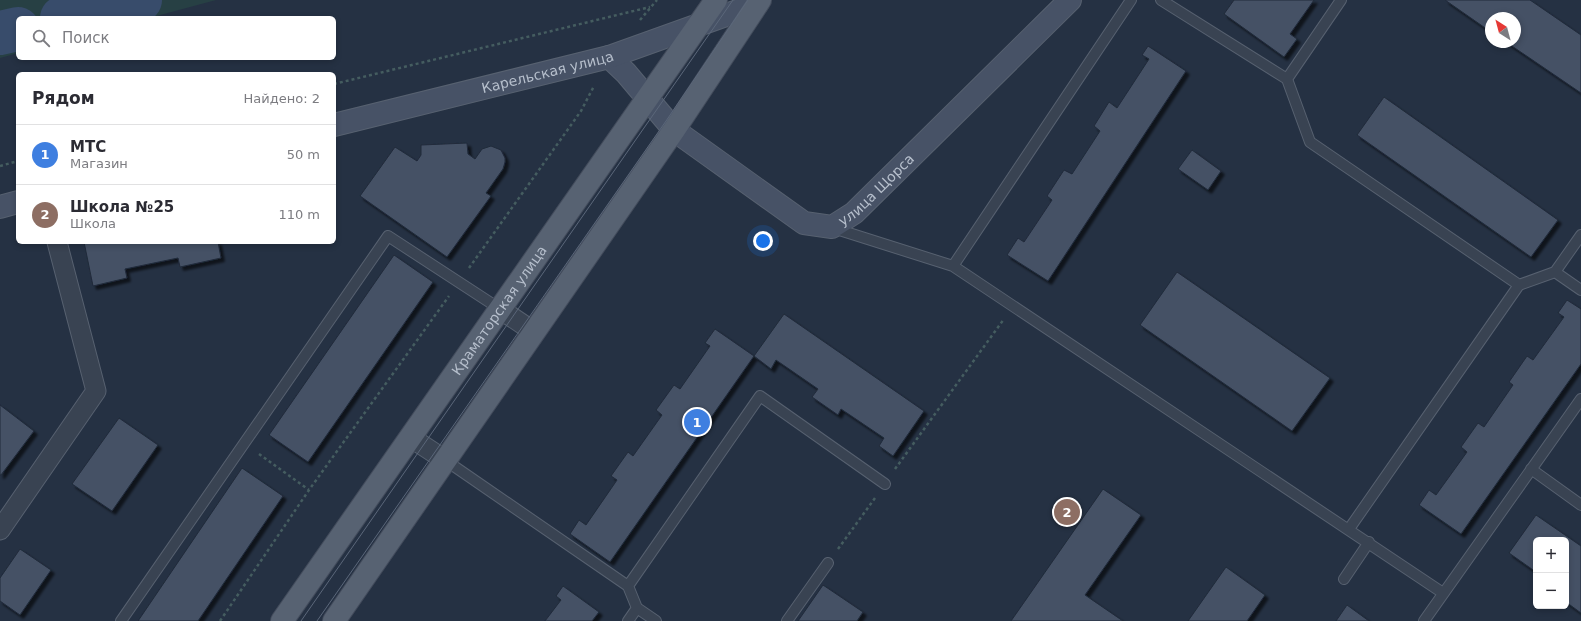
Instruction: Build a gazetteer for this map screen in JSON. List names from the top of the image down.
{
  "streets": {
    "main road": ["Краматорская улица"],
    "street": ["Карельская улица", "улица Щорса"]
  },
  "crossings": [
    ["Карельская улица", "улица Щорса"],
    ["Карельская улица", "Краматорская улица"],
    ["улица Щорса", "Краматорская улица"]
  ],
  "north": "top left",
  "page": {
    "search": "Поиск",
    "heading": ["Рядом", "Найдено: 2"],
    "list": [
      {
        "mark": "1",
        "name": "МТС",
        "note": "Магазин",
        "value": "50 m"
      },
      {
        "mark": "2",
        "name": "Школа №25",
        "note": "Школа",
        "value": "110 m"
      }
    ],
    "pins": ["1", "2"],
    "map_buttons": ["+", "−"]
  }
}
